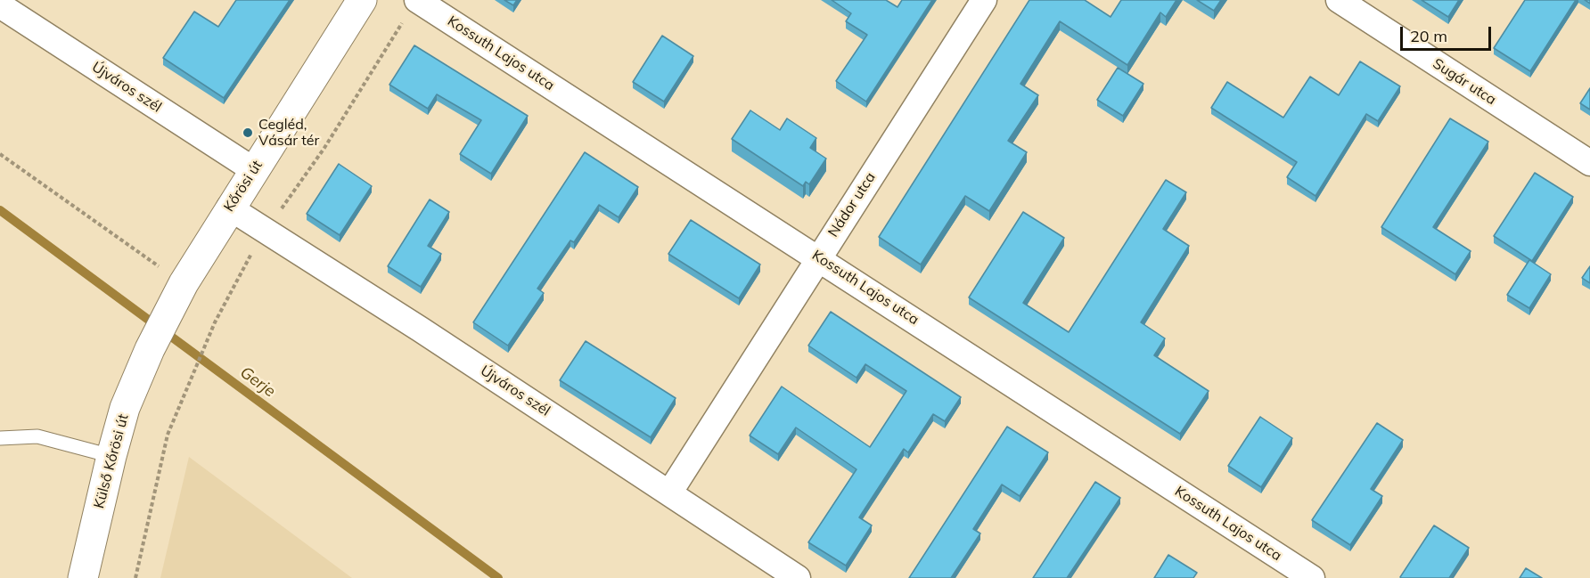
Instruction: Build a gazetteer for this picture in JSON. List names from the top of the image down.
{
  "streets": {
    "main road": ["Kőrösi út", "Külső Kőrösi út"],
    "street": [
      "Kossuth Lajos utca",
      "Sugár utca",
      "Újváros szél",
      "Nádor utca"
    ]
  },
  "crossings": [
    ["Kossuth Lajos utca", "Nádor utca"],
    ["Újváros szél", "Kőrösi út"],
    ["Újváros szél", "Nádor utca"],
    ["Kőrösi út", "Külső Kőrösi út"]
  ],
  "water": ["Gerje"],
  "places": ["Cegléd, Vásár tér"],
  "scale_bar": "20 m"
}
